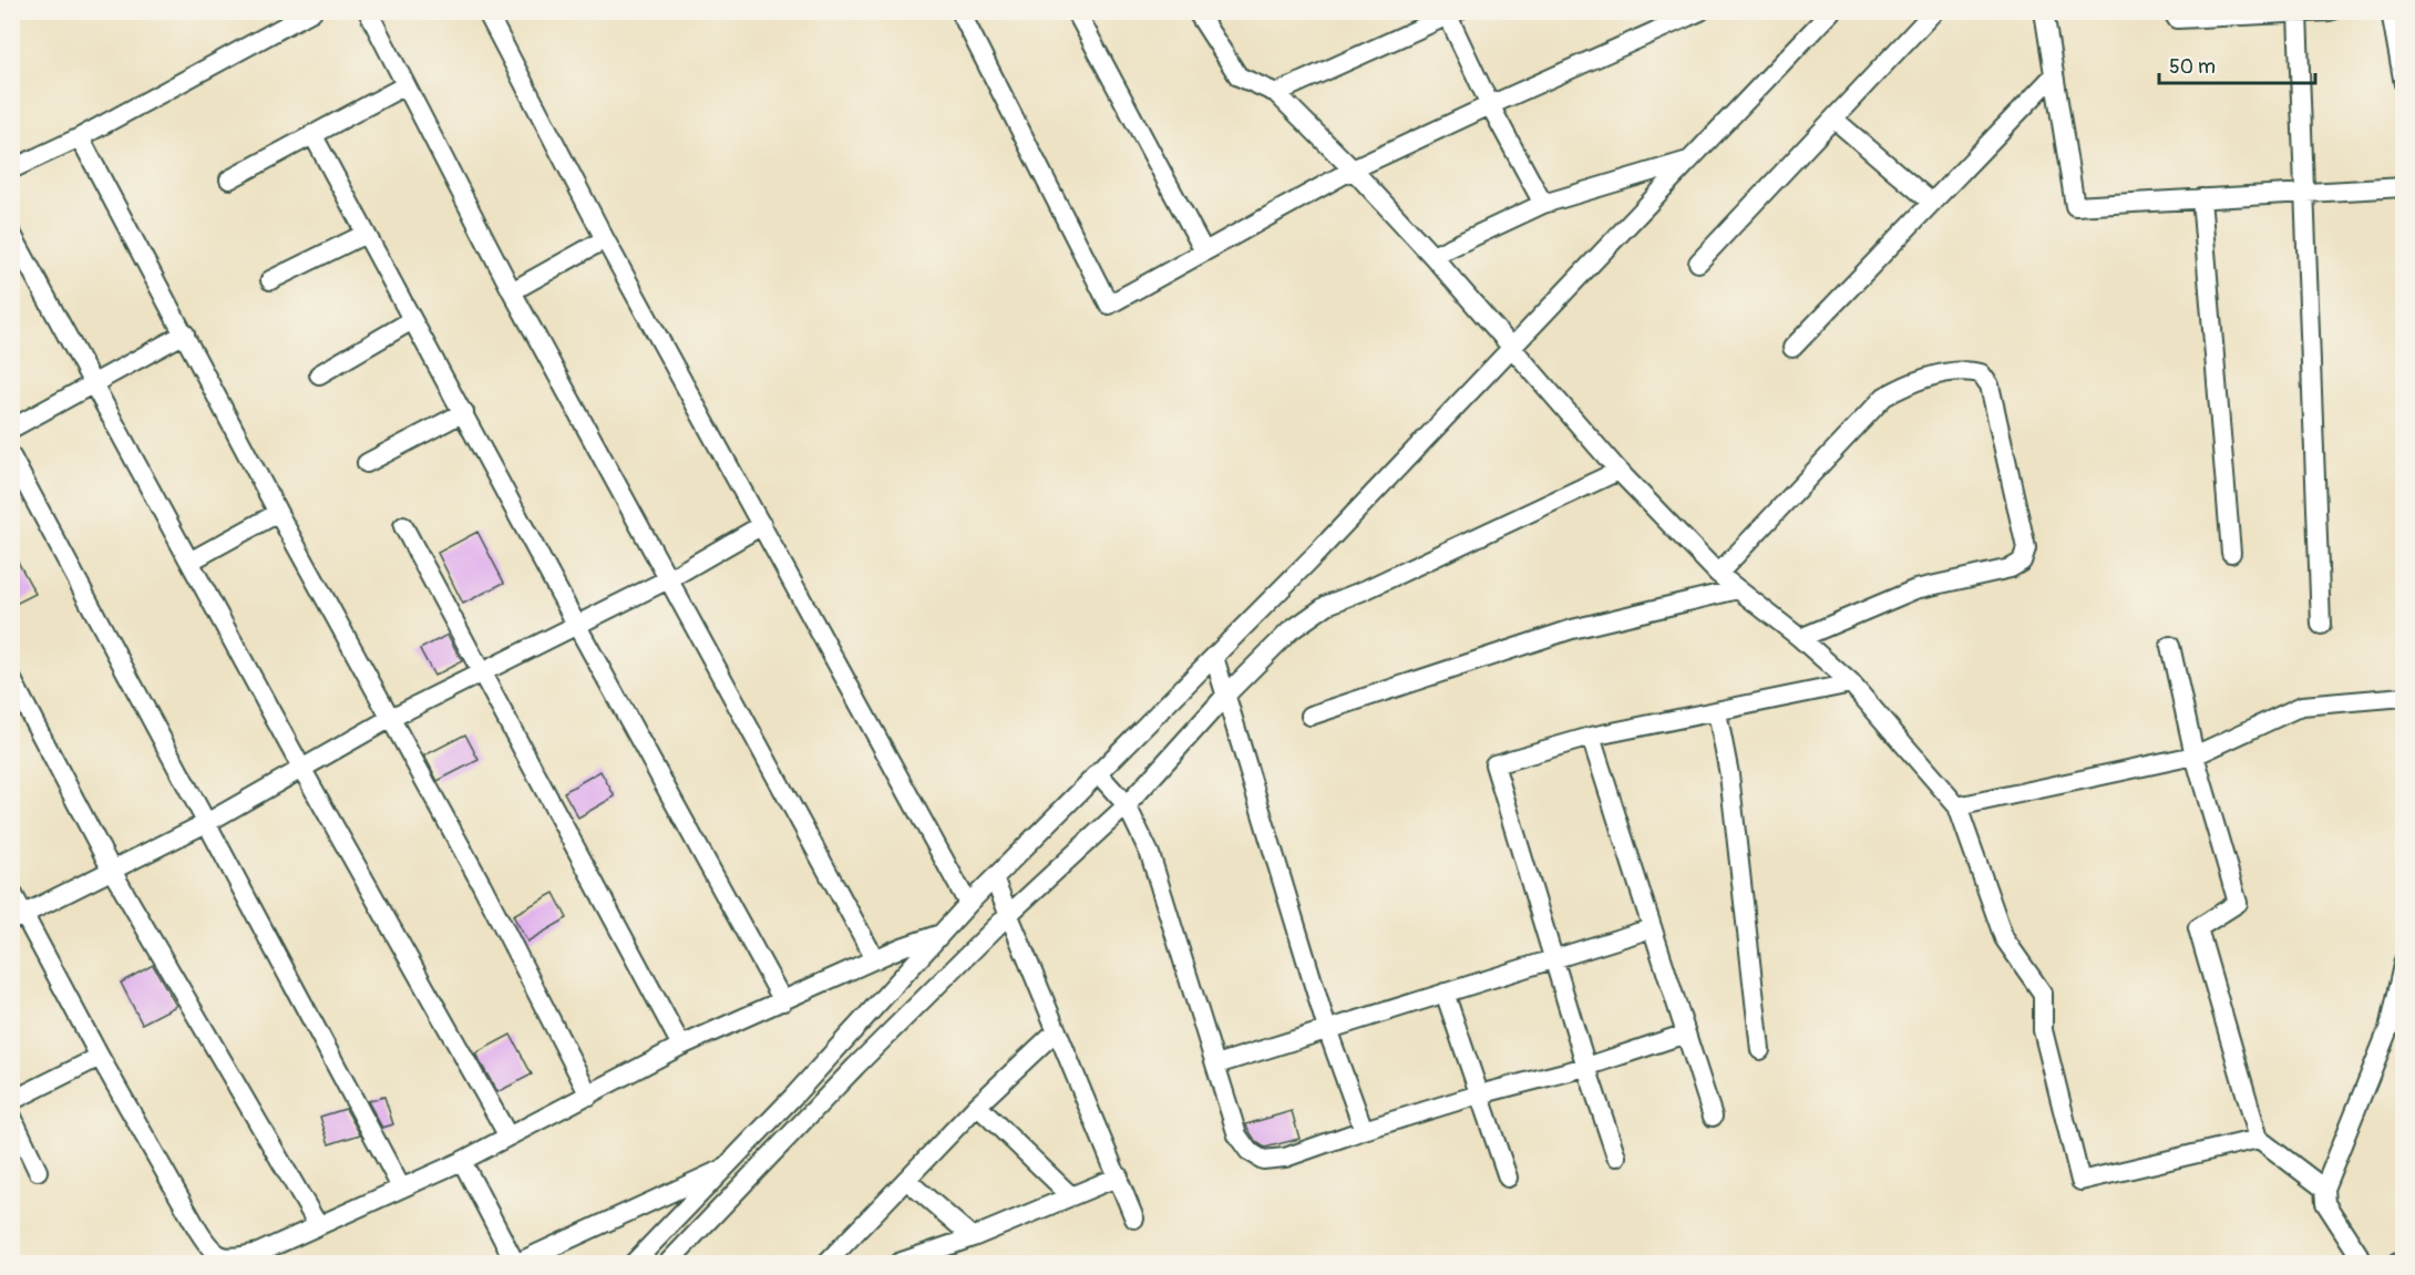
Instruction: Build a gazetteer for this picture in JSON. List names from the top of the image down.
{
  "scale_bar": "50 m"
}
